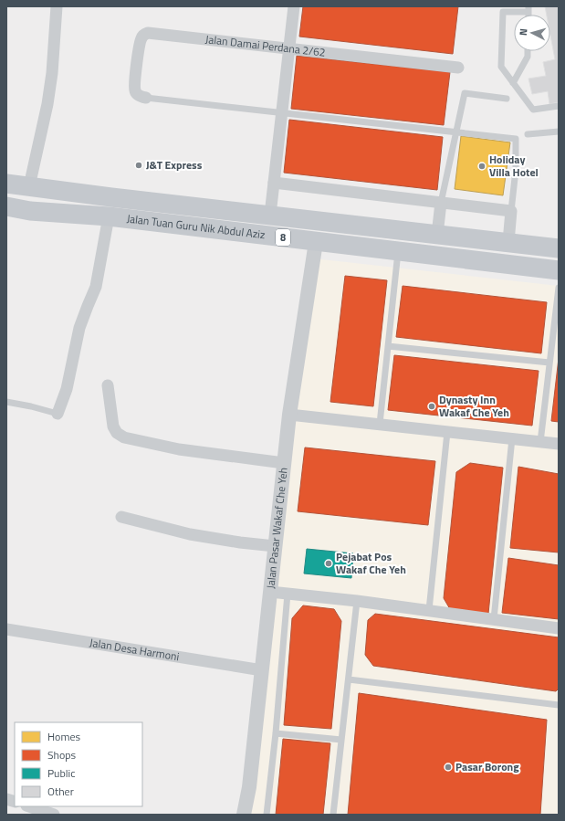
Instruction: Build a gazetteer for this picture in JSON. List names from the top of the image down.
{
  "streets": {
    "main road": ["Jalan Tuan Guru Nik Abdul Aziz", "8"],
    "street": ["Jalan Damai Perdana 2/62", "Jalan Pasar Wakaf Che Yeh", "Jalan Desa Harmoni"]
  },
  "crossings": [
    ["Jalan Tuan Guru Nik Abdul Aziz", "Jalan Pasar Wakaf Che Yeh"],
    ["Jalan Pasar Wakaf Che Yeh", "Jalan Desa Harmoni"]
  ],
  "places": [
    "J&T Express",
    "Holiday Villa Hotel",
    "Dynasty Inn Wakaf Che Yeh",
    "Pejabat Pos Wakaf Che Yeh",
    "Pasar Borong"
  ],
  "legend": [
    "Homes",
    "Shops",
    "Public",
    "Other"
  ],
  "north": "left"
}
